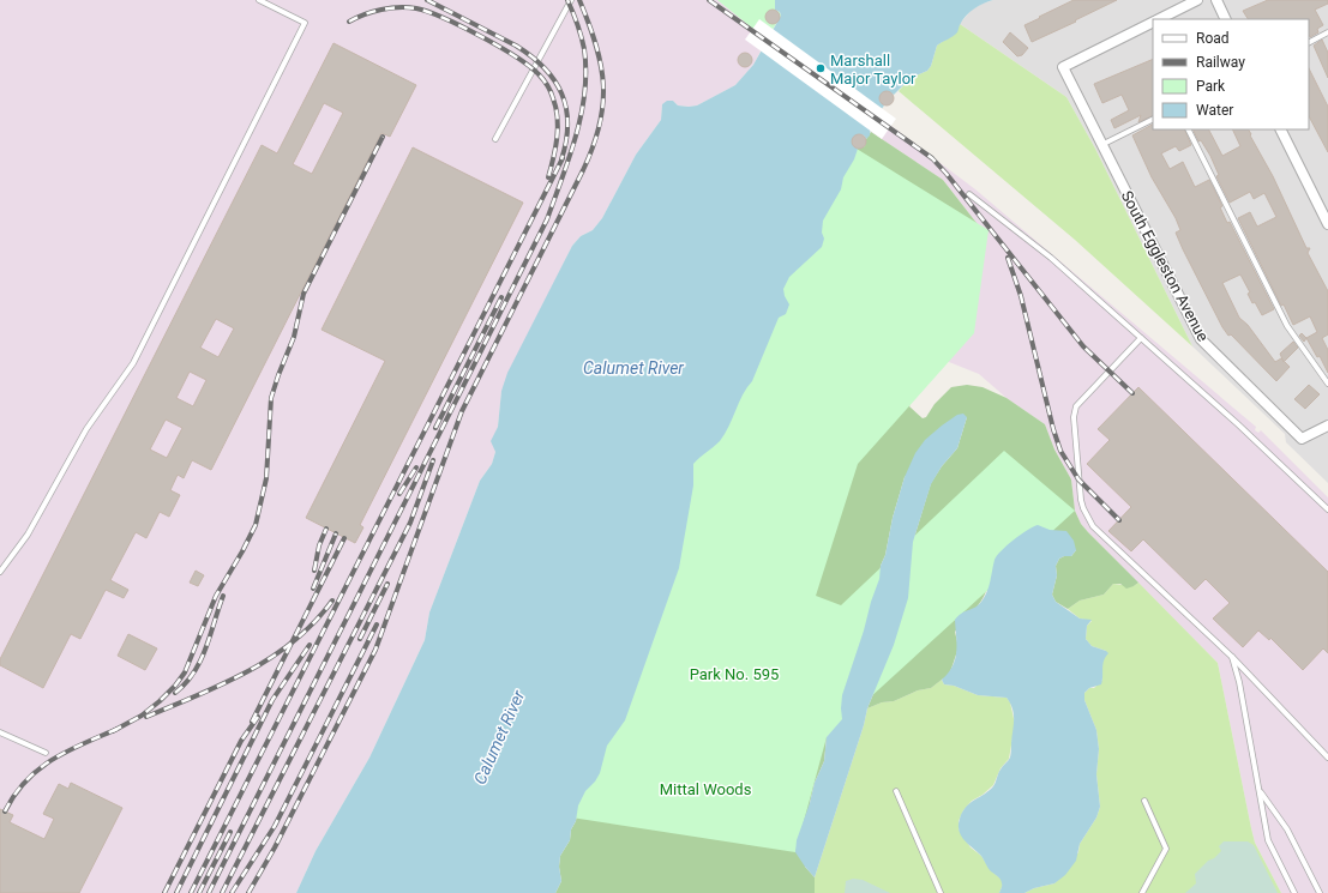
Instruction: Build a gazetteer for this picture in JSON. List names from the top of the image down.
{
  "streets": {
    "street": ["South Eggleston Avenue"]
  },
  "water": ["Calumet River"],
  "parks": ["Park No. 595", "Mittal Woods"],
  "places": ["Marshall Major Taylor"],
  "legend": [
    "Road",
    "Railway",
    "Park",
    "Water"
  ]
}
